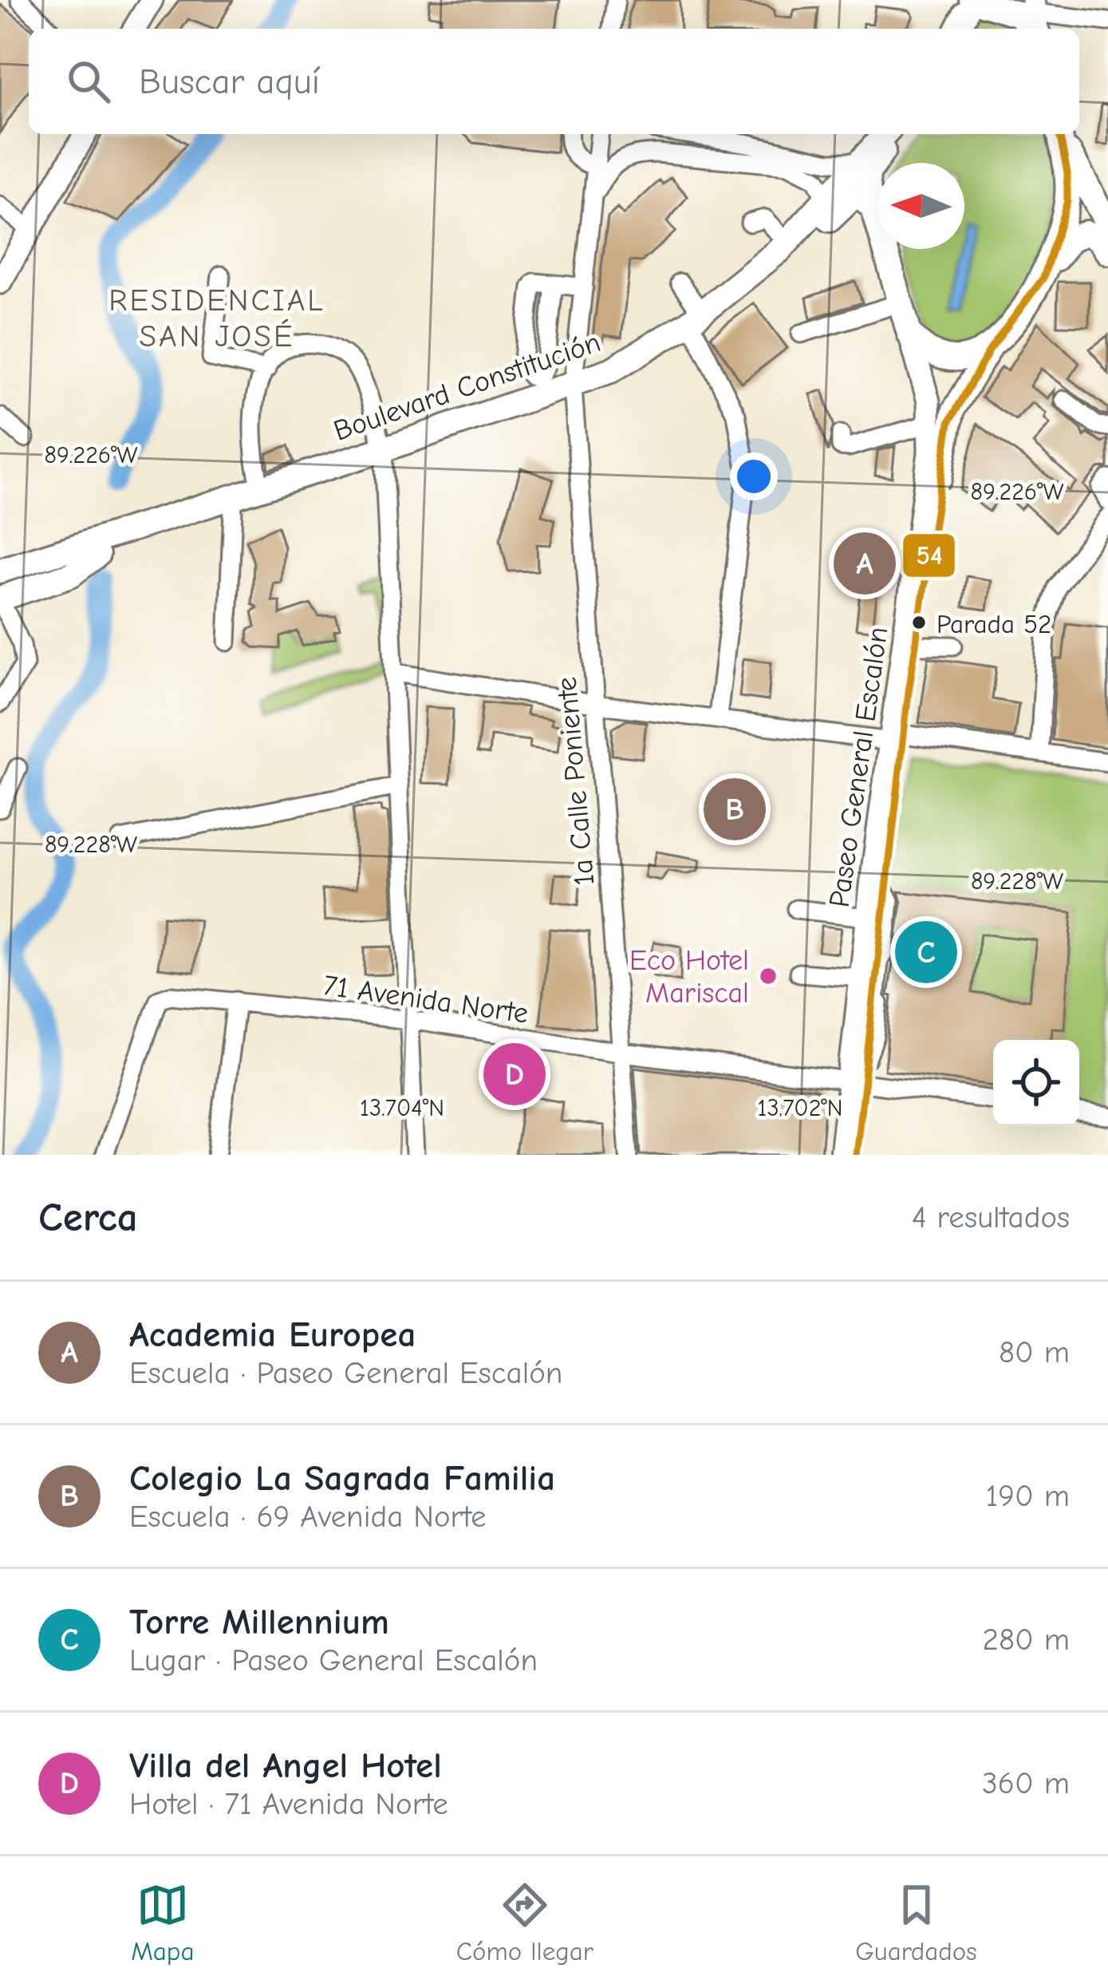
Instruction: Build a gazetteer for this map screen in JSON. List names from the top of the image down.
{
  "streets": {
    "highway": ["Boulevard Constitución"],
    "main road": ["Paseo General Escalón"],
    "street": ["1a Calle Poniente", "71 Avenida Norte"]
  },
  "crossings": [
    ["Boulevard Constitución", "1a Calle Poniente"],
    ["Paseo General Escalón", "71 Avenida Norte"],
    ["1a Calle Poniente", "71 Avenida Norte"]
  ],
  "districts": ["RESIDENCIAL SAN JOSÉ"],
  "places": ["Parada 52", "Eco Hotel Mariscal"],
  "lines": ["transit line 54"],
  "north": "left",
  "page": {
    "search": "Buscar aquí",
    "pins": [
      "A",
      "B",
      "C",
      "D"
    ],
    "heading": ["Cerca", "4 resultados"],
    "list": [
      {
        "mark": "A",
        "name": "Academia Europea",
        "note": "Escuela · Paseo General Escalón",
        "value": "80 m"
      },
      {
        "mark": "B",
        "name": "Colegio La Sagrada Familia",
        "note": "Escuela · 69 Avenida Norte",
        "value": "190 m"
      },
      {
        "mark": "C",
        "name": "Torre Millennium",
        "note": "Lugar · Paseo General Escalón",
        "value": "280 m"
      },
      {
        "mark": "D",
        "name": "Villa del Angel Hotel",
        "note": "Hotel · 71 Avenida Norte",
        "value": "360 m"
      }
    ],
    "nav": ["Mapa", "Cómo llegar", "Guardados"]
  },
  "coordinates": [
    "89.226°W",
    "89.228°W",
    "13.704°N",
    "13.702°N"
  ]
}
